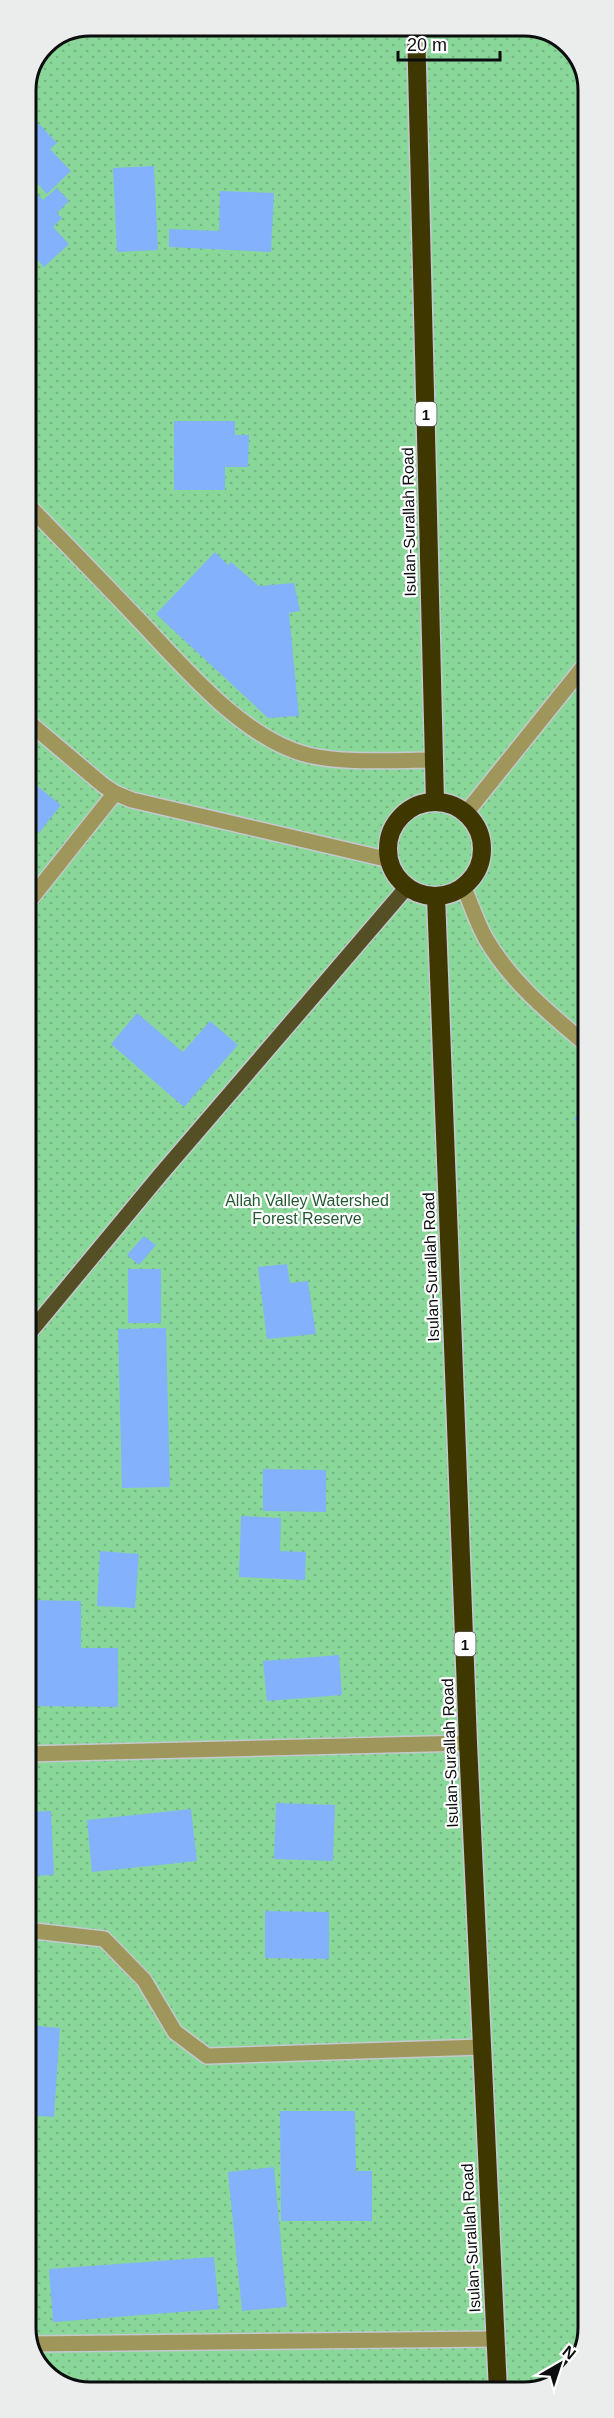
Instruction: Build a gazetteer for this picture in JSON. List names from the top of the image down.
{
  "streets": {
    "highway": ["1", "Isulan-Surallah Road"]
  },
  "parks": ["Allah Valley Watershed Forest Reserve"],
  "scale_bar": "20 m",
  "north": "top right"
}
